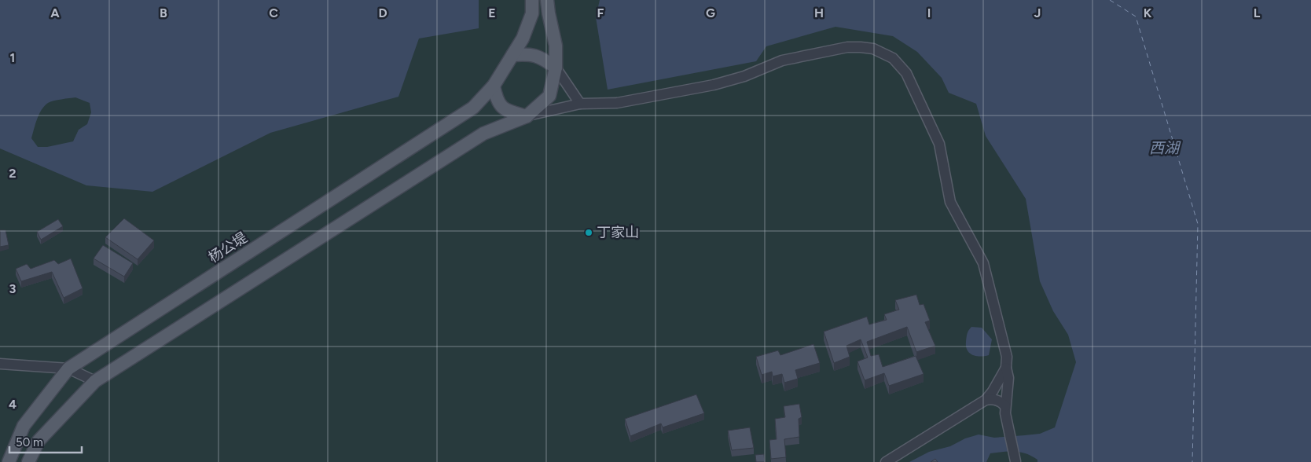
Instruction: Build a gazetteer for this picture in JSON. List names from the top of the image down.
{
  "streets": {
    "main road": ["杨公堤"]
  },
  "water": ["西湖"],
  "places": ["丁家山"],
  "scale_bar": "50 m",
  "grid": {
    "columns": [
      "A",
      "B",
      "C",
      "D",
      "E",
      "F",
      "G",
      "H",
      "I",
      "J",
      "K",
      "L"
    ],
    "rows": [
      "1",
      "2",
      "3",
      "4"
    ]
  }
}
